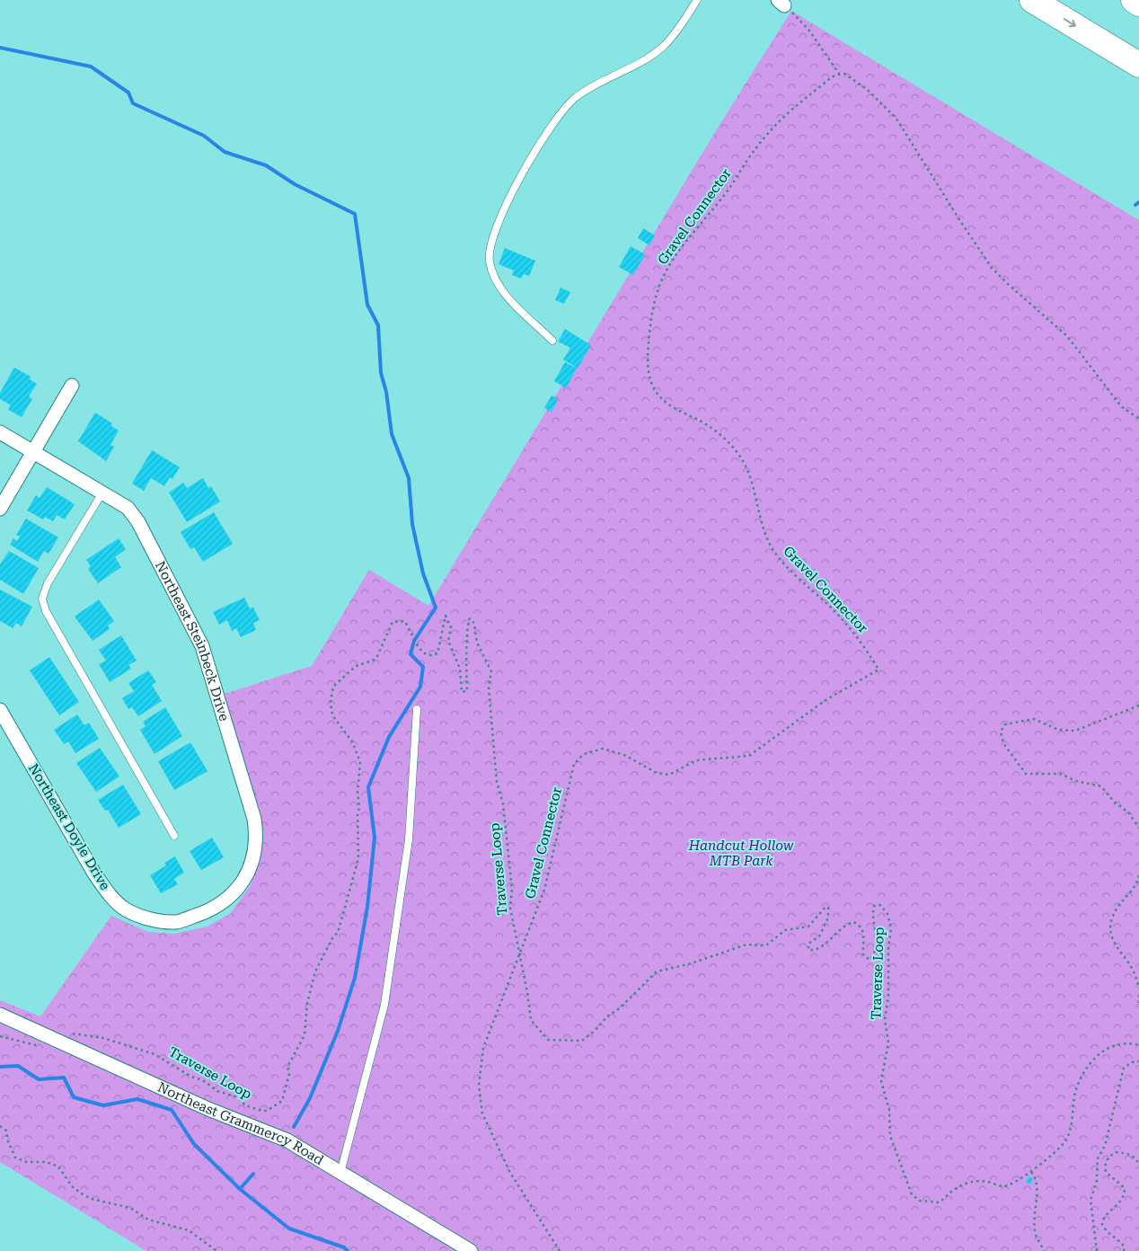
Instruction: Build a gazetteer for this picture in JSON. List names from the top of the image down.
{
  "streets": {
    "street": ["Northeast Steinbeck Drive", "Northeast Doyle Drive", "Northeast Grammercy Road"],
    "path": ["Gravel Connector", "Traverse Loop"]
  },
  "crossings": [
    ["Gravel Connector", "Traverse Loop"],
    ["Northeast Steinbeck Drive", "Northeast Doyle Drive"],
    ["Traverse Loop", "Northeast Grammercy Road"]
  ],
  "parks": ["Handcut Hollow MTB Park"]
}
